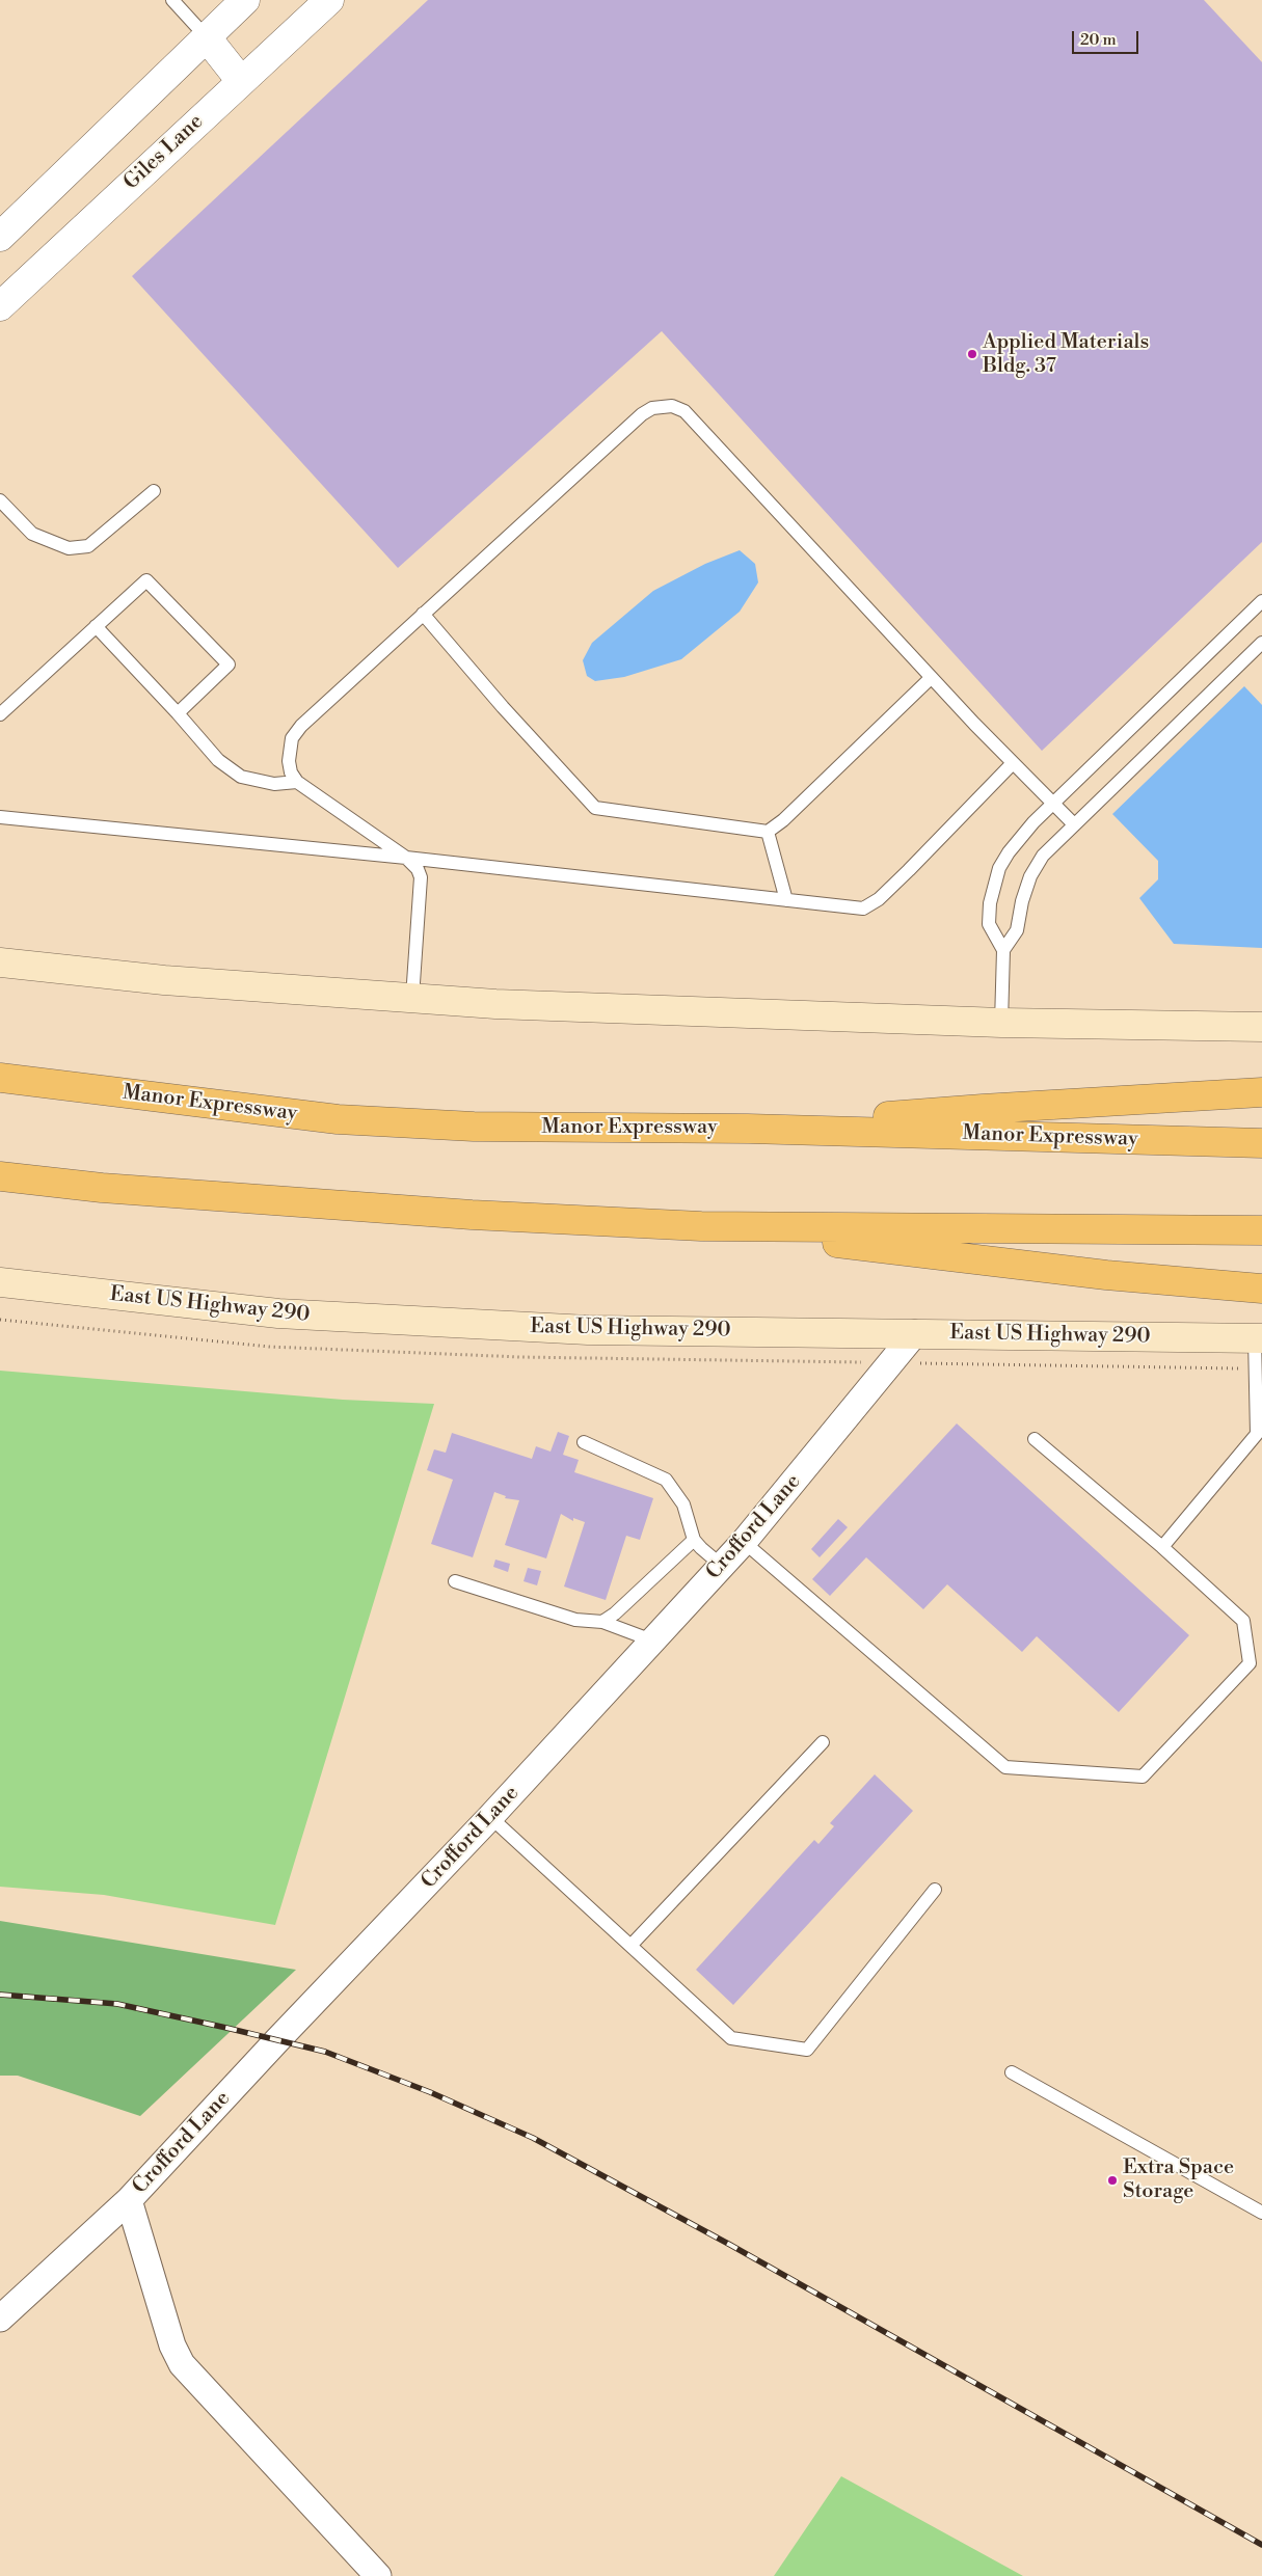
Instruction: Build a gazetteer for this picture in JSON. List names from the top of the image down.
{
  "streets": {
    "highway": ["Manor Expressway"],
    "main road": ["East US Highway 290"],
    "street": ["Giles Lane", "Crofford Lane"]
  },
  "crossings": [
    ["East US Highway 290", "Crofford Lane"]
  ],
  "places": ["Applied Materials Bldg. 37", "Extra Space Storage"],
  "scale_bar": "20 m"
}
